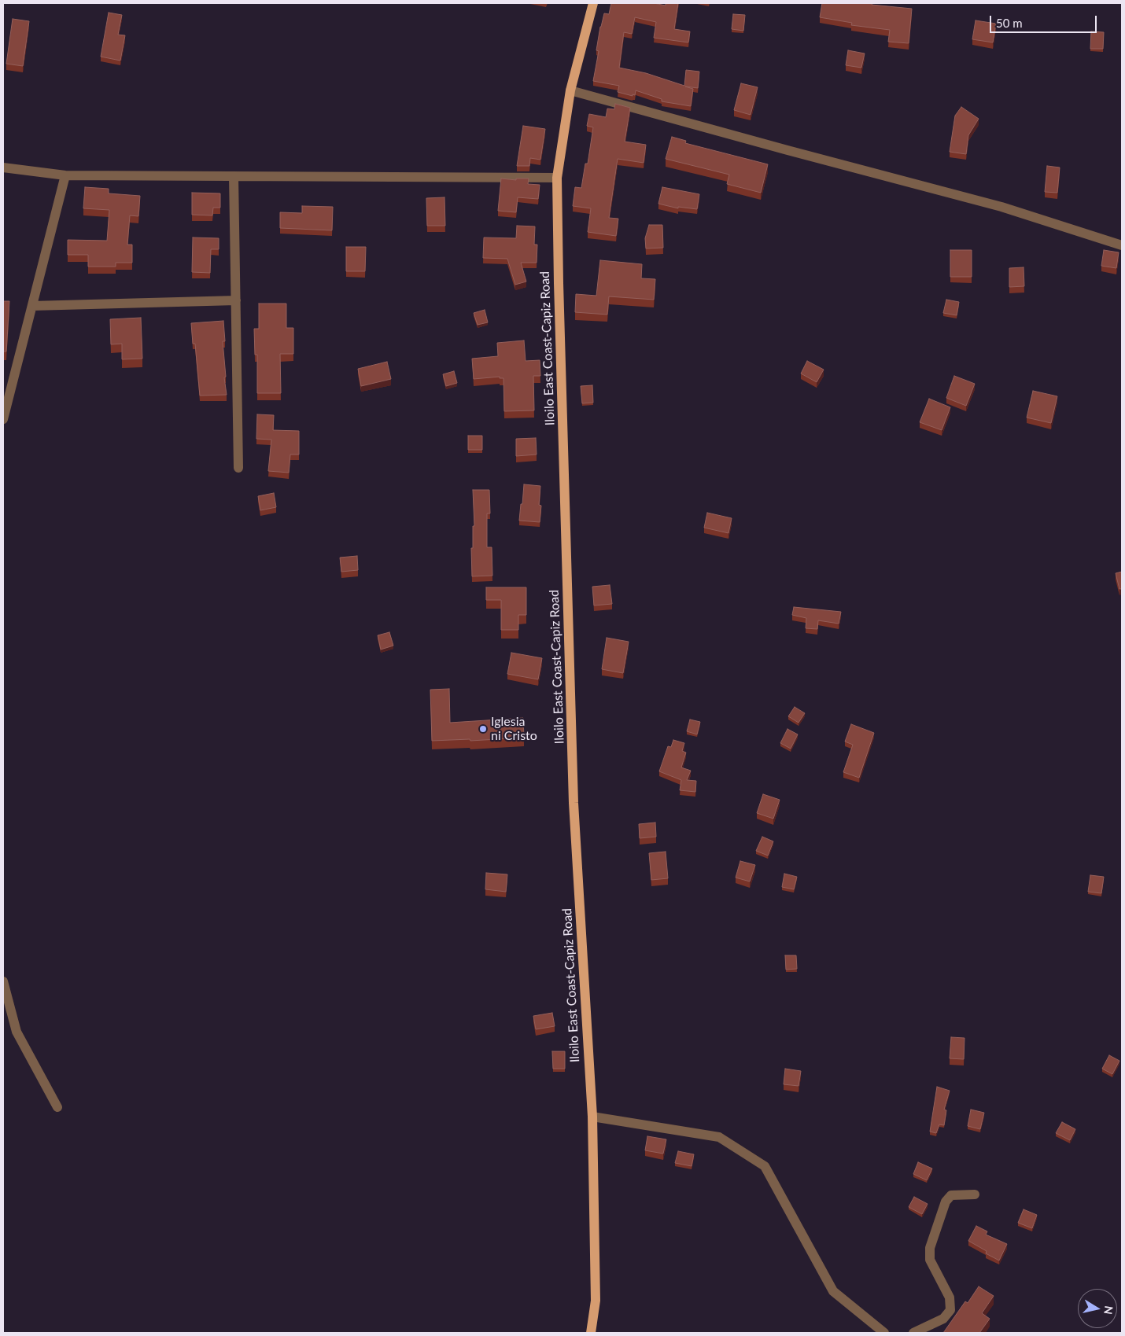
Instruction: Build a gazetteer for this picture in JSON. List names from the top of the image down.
{
  "streets": {
    "main road": ["Iloilo East Coast-Capiz Road"]
  },
  "places": ["Iglesia ni Cristo"],
  "scale_bar": "50 m",
  "north": "right"
}
